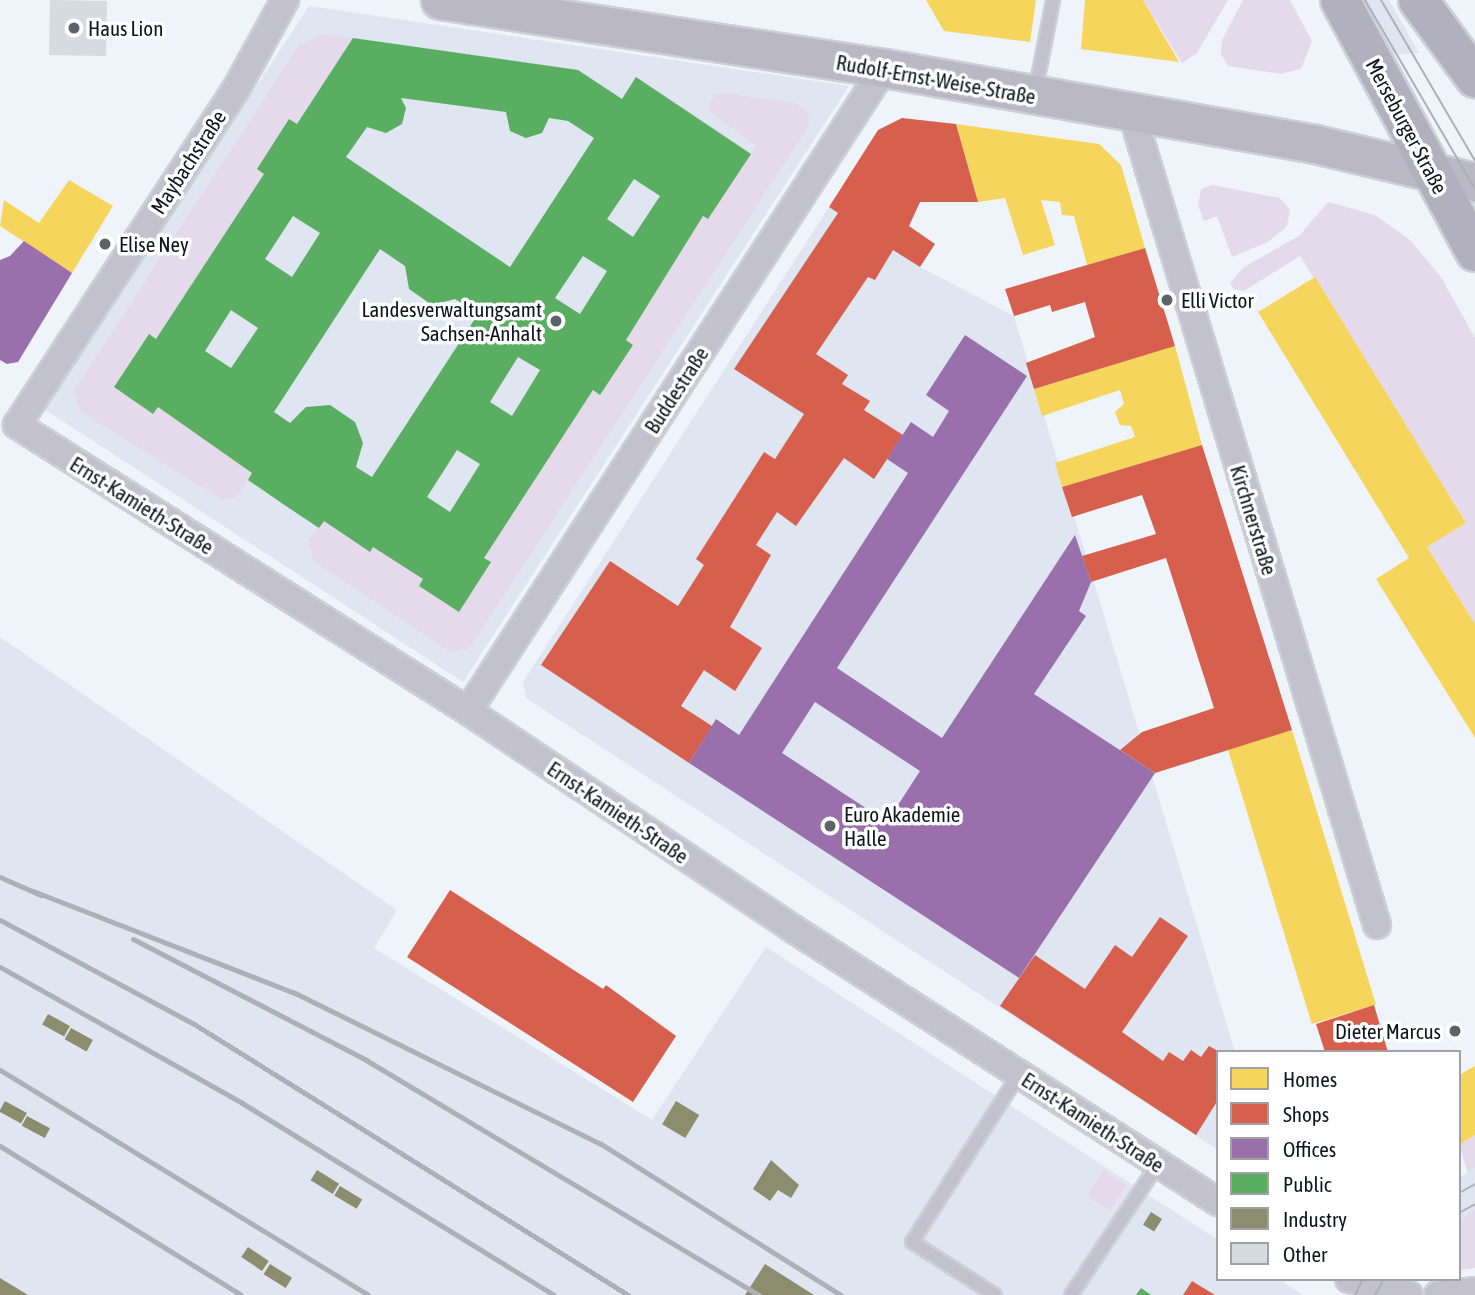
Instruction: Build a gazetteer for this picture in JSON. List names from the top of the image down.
{
  "streets": {
    "main road": ["Rudolf-Ernst-Weise-Straße", "Merseburger Straße"],
    "street": [
      "Maybachstraße",
      "Buddestraße",
      "Ernst-Kamieth-Straße",
      "Kirchnerstraße"
    ]
  },
  "crossings": [
    ["Rudolf-Ernst-Weise-Straße", "Merseburger Straße"],
    ["Rudolf-Ernst-Weise-Straße", "Buddestraße"],
    ["Rudolf-Ernst-Weise-Straße", "Kirchnerstraße"],
    ["Maybachstraße", "Ernst-Kamieth-Straße"],
    ["Buddestraße", "Ernst-Kamieth-Straße"]
  ],
  "places": [
    "Haus Lion",
    "Elise Ney",
    "Elli Victor",
    "Landesverwaltungsamt Sachsen-Anhalt",
    "Euro Akademie Halle",
    "Dieter Marcus"
  ],
  "legend": [
    "Homes",
    "Shops",
    "Offices",
    "Public",
    "Industry",
    "Other"
  ]
}
